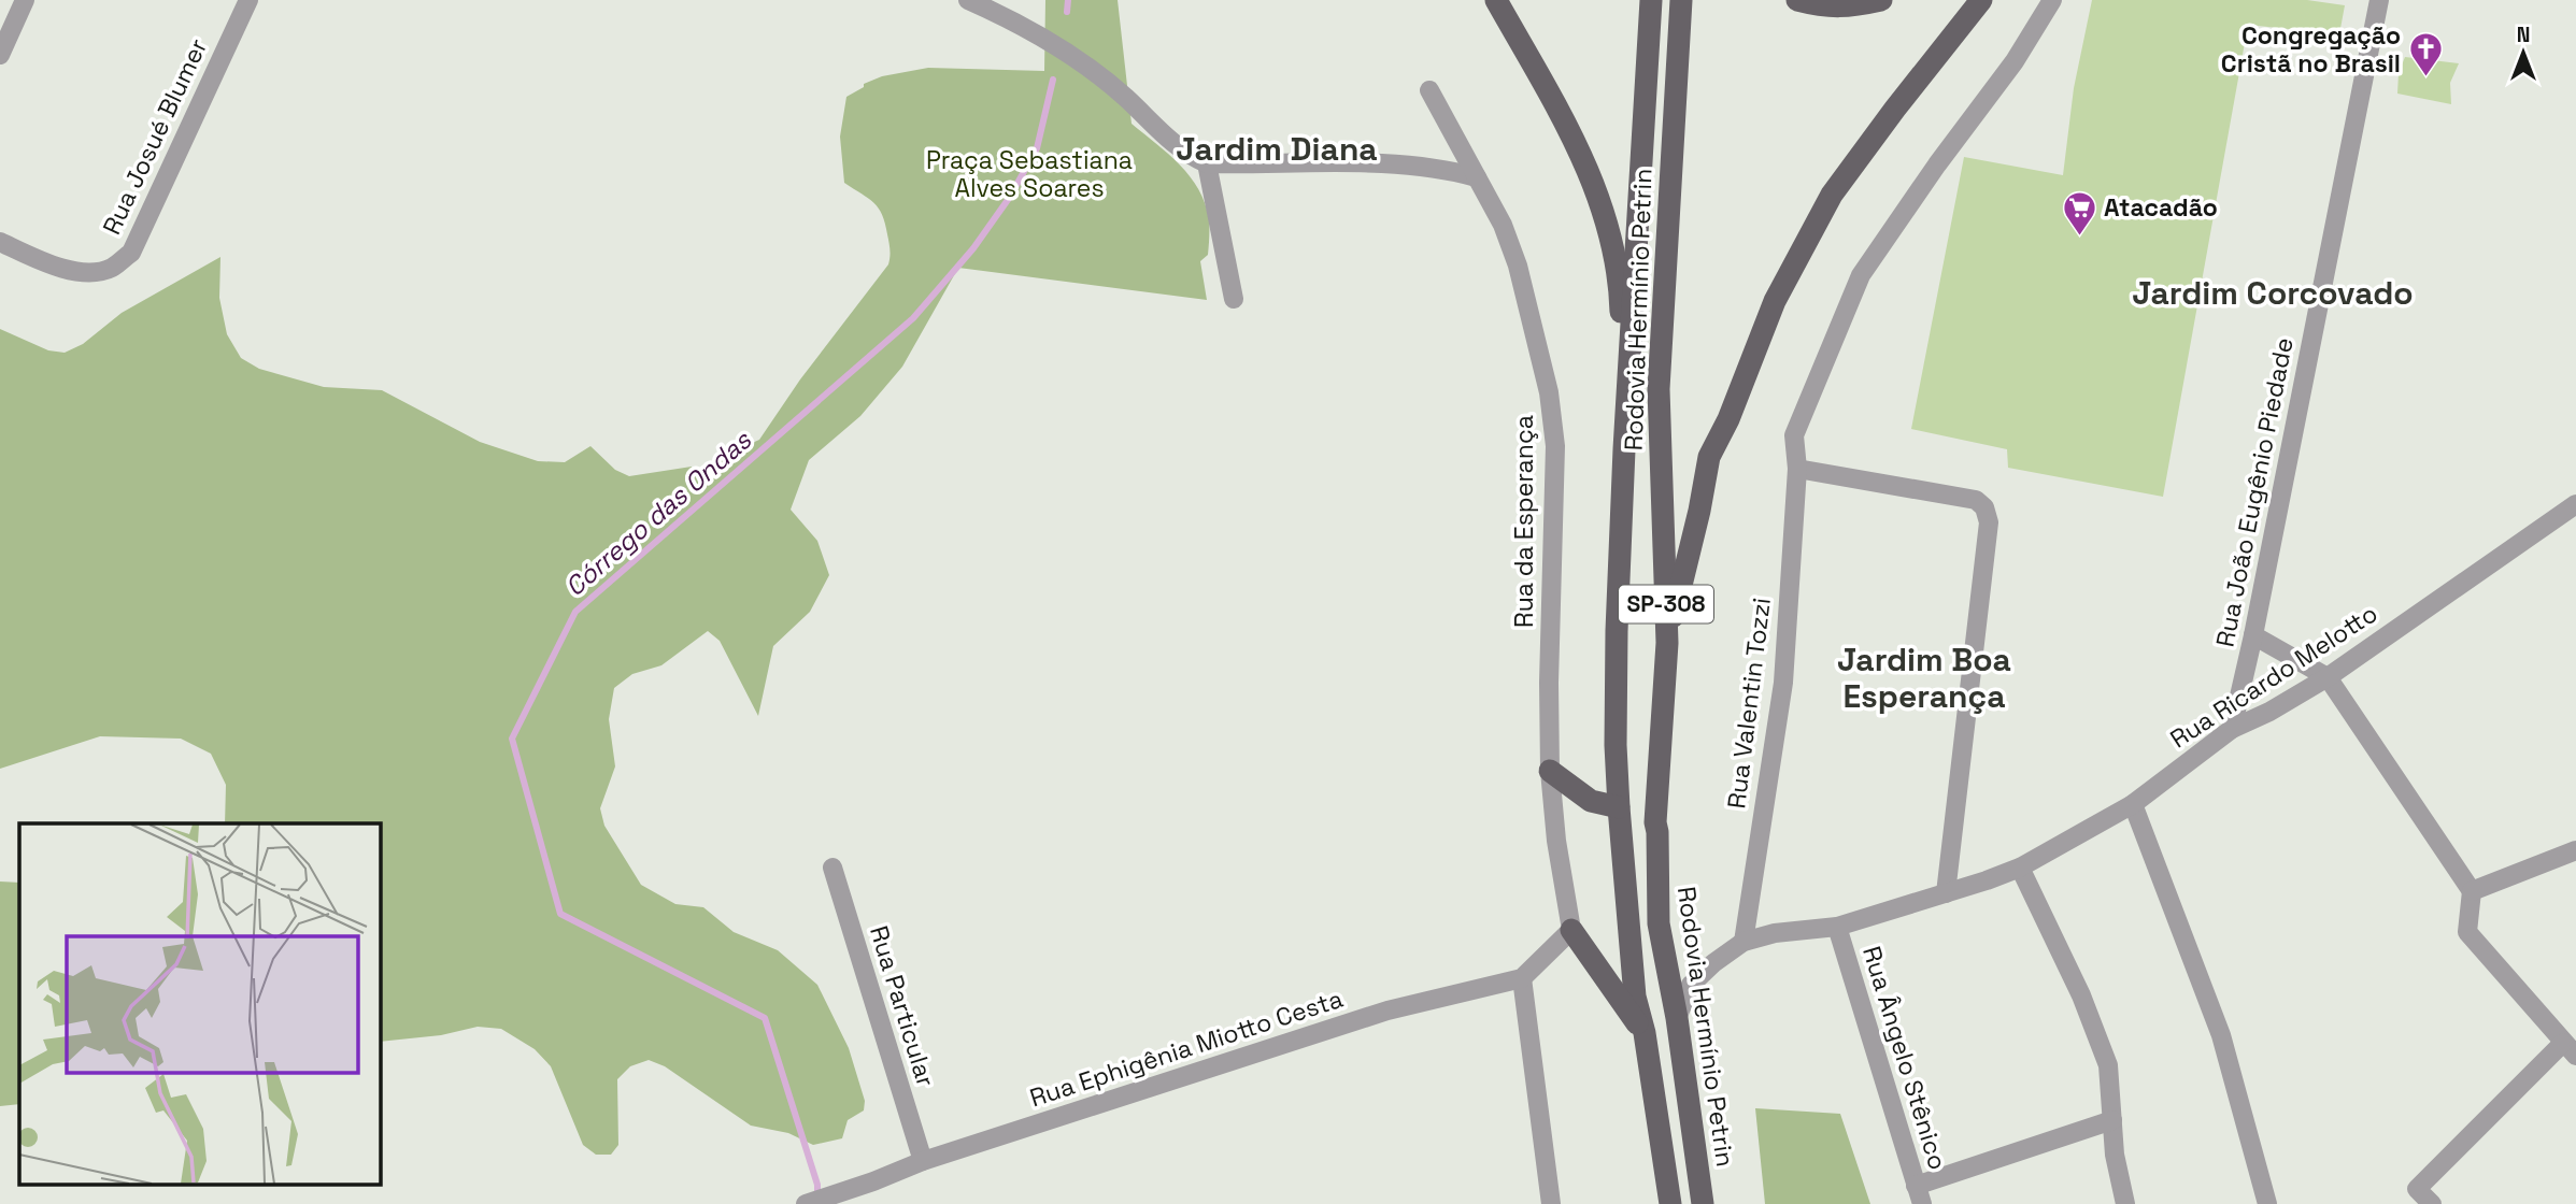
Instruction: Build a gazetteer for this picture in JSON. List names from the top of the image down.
{
  "streets": {
    "main road": ["Rodovia Hermínio Petrin", "SP-308"],
    "street": [
      "Rua Josué Blumer",
      "Rua João Eugênio Piedade",
      "Rua da Esperança",
      "Rua Ricardo Melotto",
      "Rua Valentin Tozzi",
      "Rua Particular",
      "Rua Ephigênia Miotto Cesta",
      "Rua Ângelo Stênico"
    ]
  },
  "crossings": [
    ["Rodovia Hermínio Petrin", "Rua Ricardo Melotto"],
    ["Rua João Eugênio Piedade", "Rua Ricardo Melotto"],
    ["Rua Ricardo Melotto", "Rua Valentin Tozzi"],
    ["Rua Ricardo Melotto", "Rua Ângelo Stênico"],
    ["Rua Particular", "Rua Ephigênia Miotto Cesta"]
  ],
  "districts": ["Jardim Diana", "Jardim Corcovado", "Jardim Boa Esperança"],
  "water": ["Córrego das Ondas"],
  "parks": ["Praça Sebastiana Alves Soares"],
  "places": {
    "church": ["Congregação Cristã no Brasil"],
    "supermarket": ["Atacadão"]
  },
  "north": "top"
}
